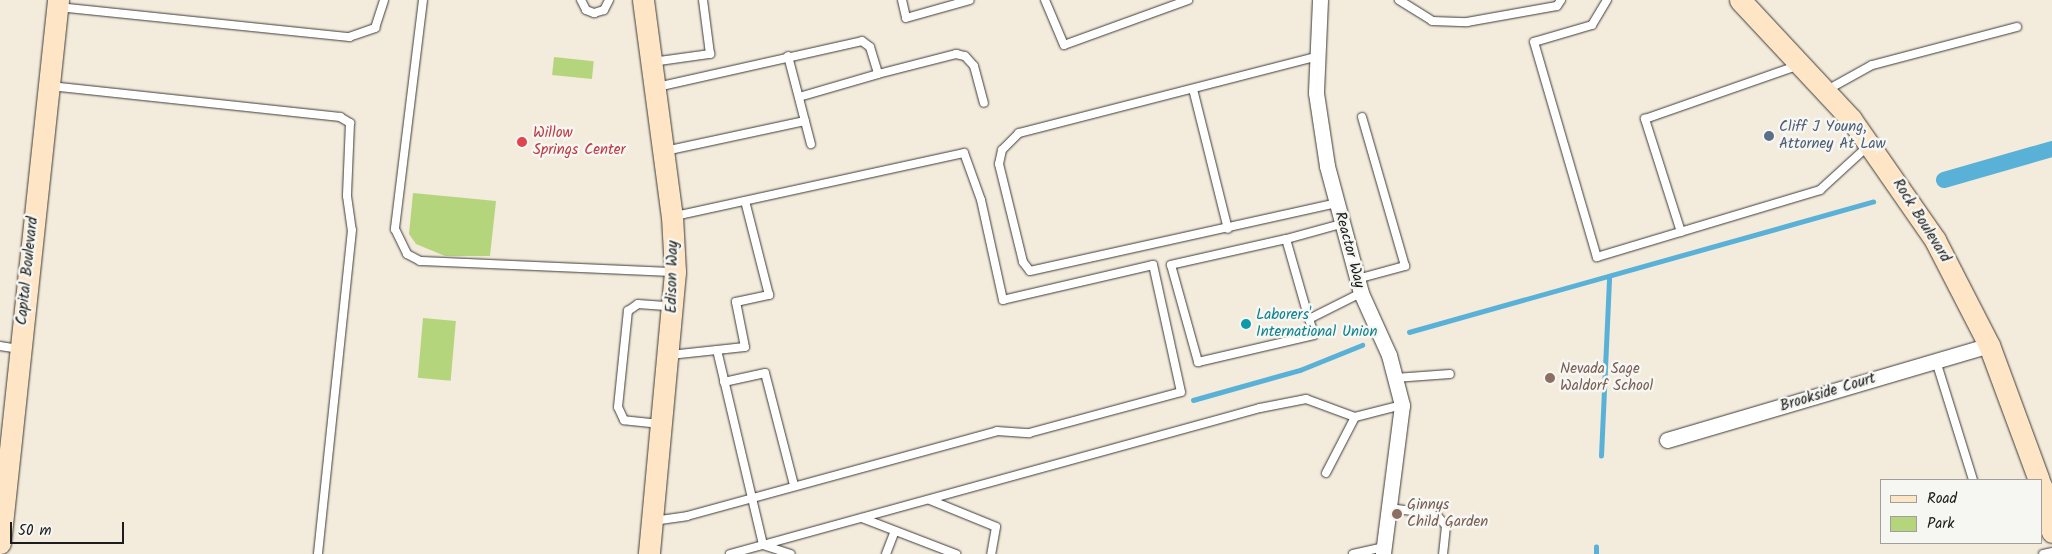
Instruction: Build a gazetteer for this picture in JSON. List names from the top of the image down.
{
  "streets": {
    "street": [
      "Rock Boulevard",
      "Reactor Way",
      "Capital Boulevard",
      "Edison Way",
      "Brookside Court"
    ]
  },
  "crossings": [
    ["Rock Boulevard", "Brookside Court"]
  ],
  "places": [
    "Cliff J Young, Attorney At Law",
    "Willow Springs Center",
    "Laborers' International Union",
    "Nevada Sage Waldorf School",
    "Ginnys Child Garden"
  ],
  "legend": ["Road", "Park"],
  "scale_bar": "50 m"
}
